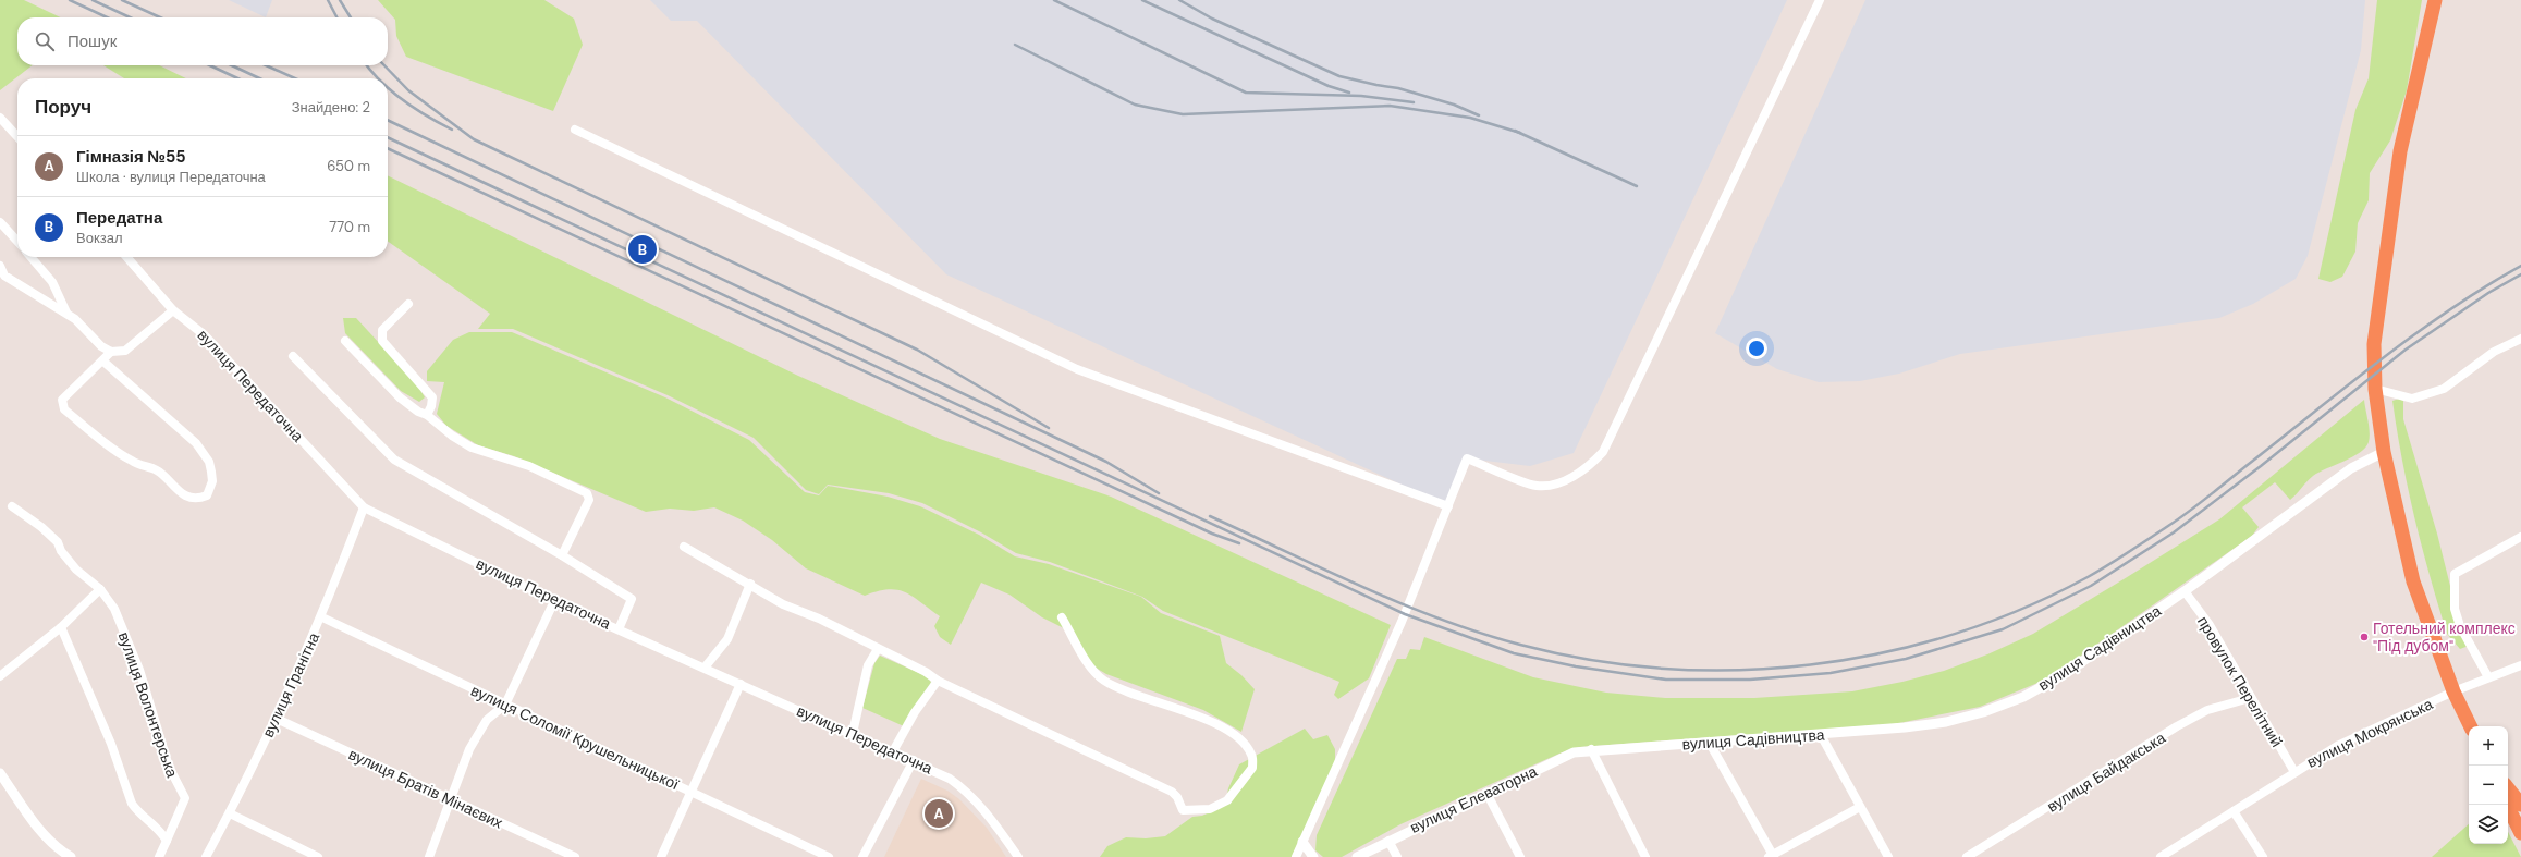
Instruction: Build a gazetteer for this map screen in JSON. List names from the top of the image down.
{
  "streets": {
    "street": [
      "вулиця Передаточна",
      "вулиця Садівництва",
      "провулок Перелітний",
      "вулиця Гранітна",
      "вулиця Волонтерська",
      "вулиця Мокрянська",
      "вулиця Соломії Крушельницької",
      "вулиця Байдакська",
      "вулиця Братів Мінаєвих",
      "вулиця Елеваторна"
    ]
  },
  "crossings": [
    ["вулиця Передаточна", "вулиця Гранітна"],
    ["вулиця Садівництва", "провулок Перелітний"],
    ["вулиця Садівництва", "вулиця Елеваторна"],
    ["провулок Перелітний", "вулиця Мокрянська"],
    ["провулок Перелітний", "вулиця Байдакська"],
    ["вулиця Гранітна", "вулиця Соломії Крушельницької"],
    ["вулиця Гранітна", "вулиця Братів Мінаєвих"]
  ],
  "places": ["Готельний комплекс \"Під дубом\""],
  "page": {
    "search": "Пошук",
    "heading": ["Поруч", "Знайдено: 2"],
    "list": [
      {
        "mark": "A",
        "name": "Гімназія №55",
        "note": "Школа · вулиця Передаточна",
        "value": "650 m"
      },
      {
        "mark": "B",
        "name": "Передатна",
        "note": "Вокзал",
        "value": "770 m"
      }
    ],
    "pins": ["B", "A"],
    "map_buttons": ["+", "−"]
  }
}
